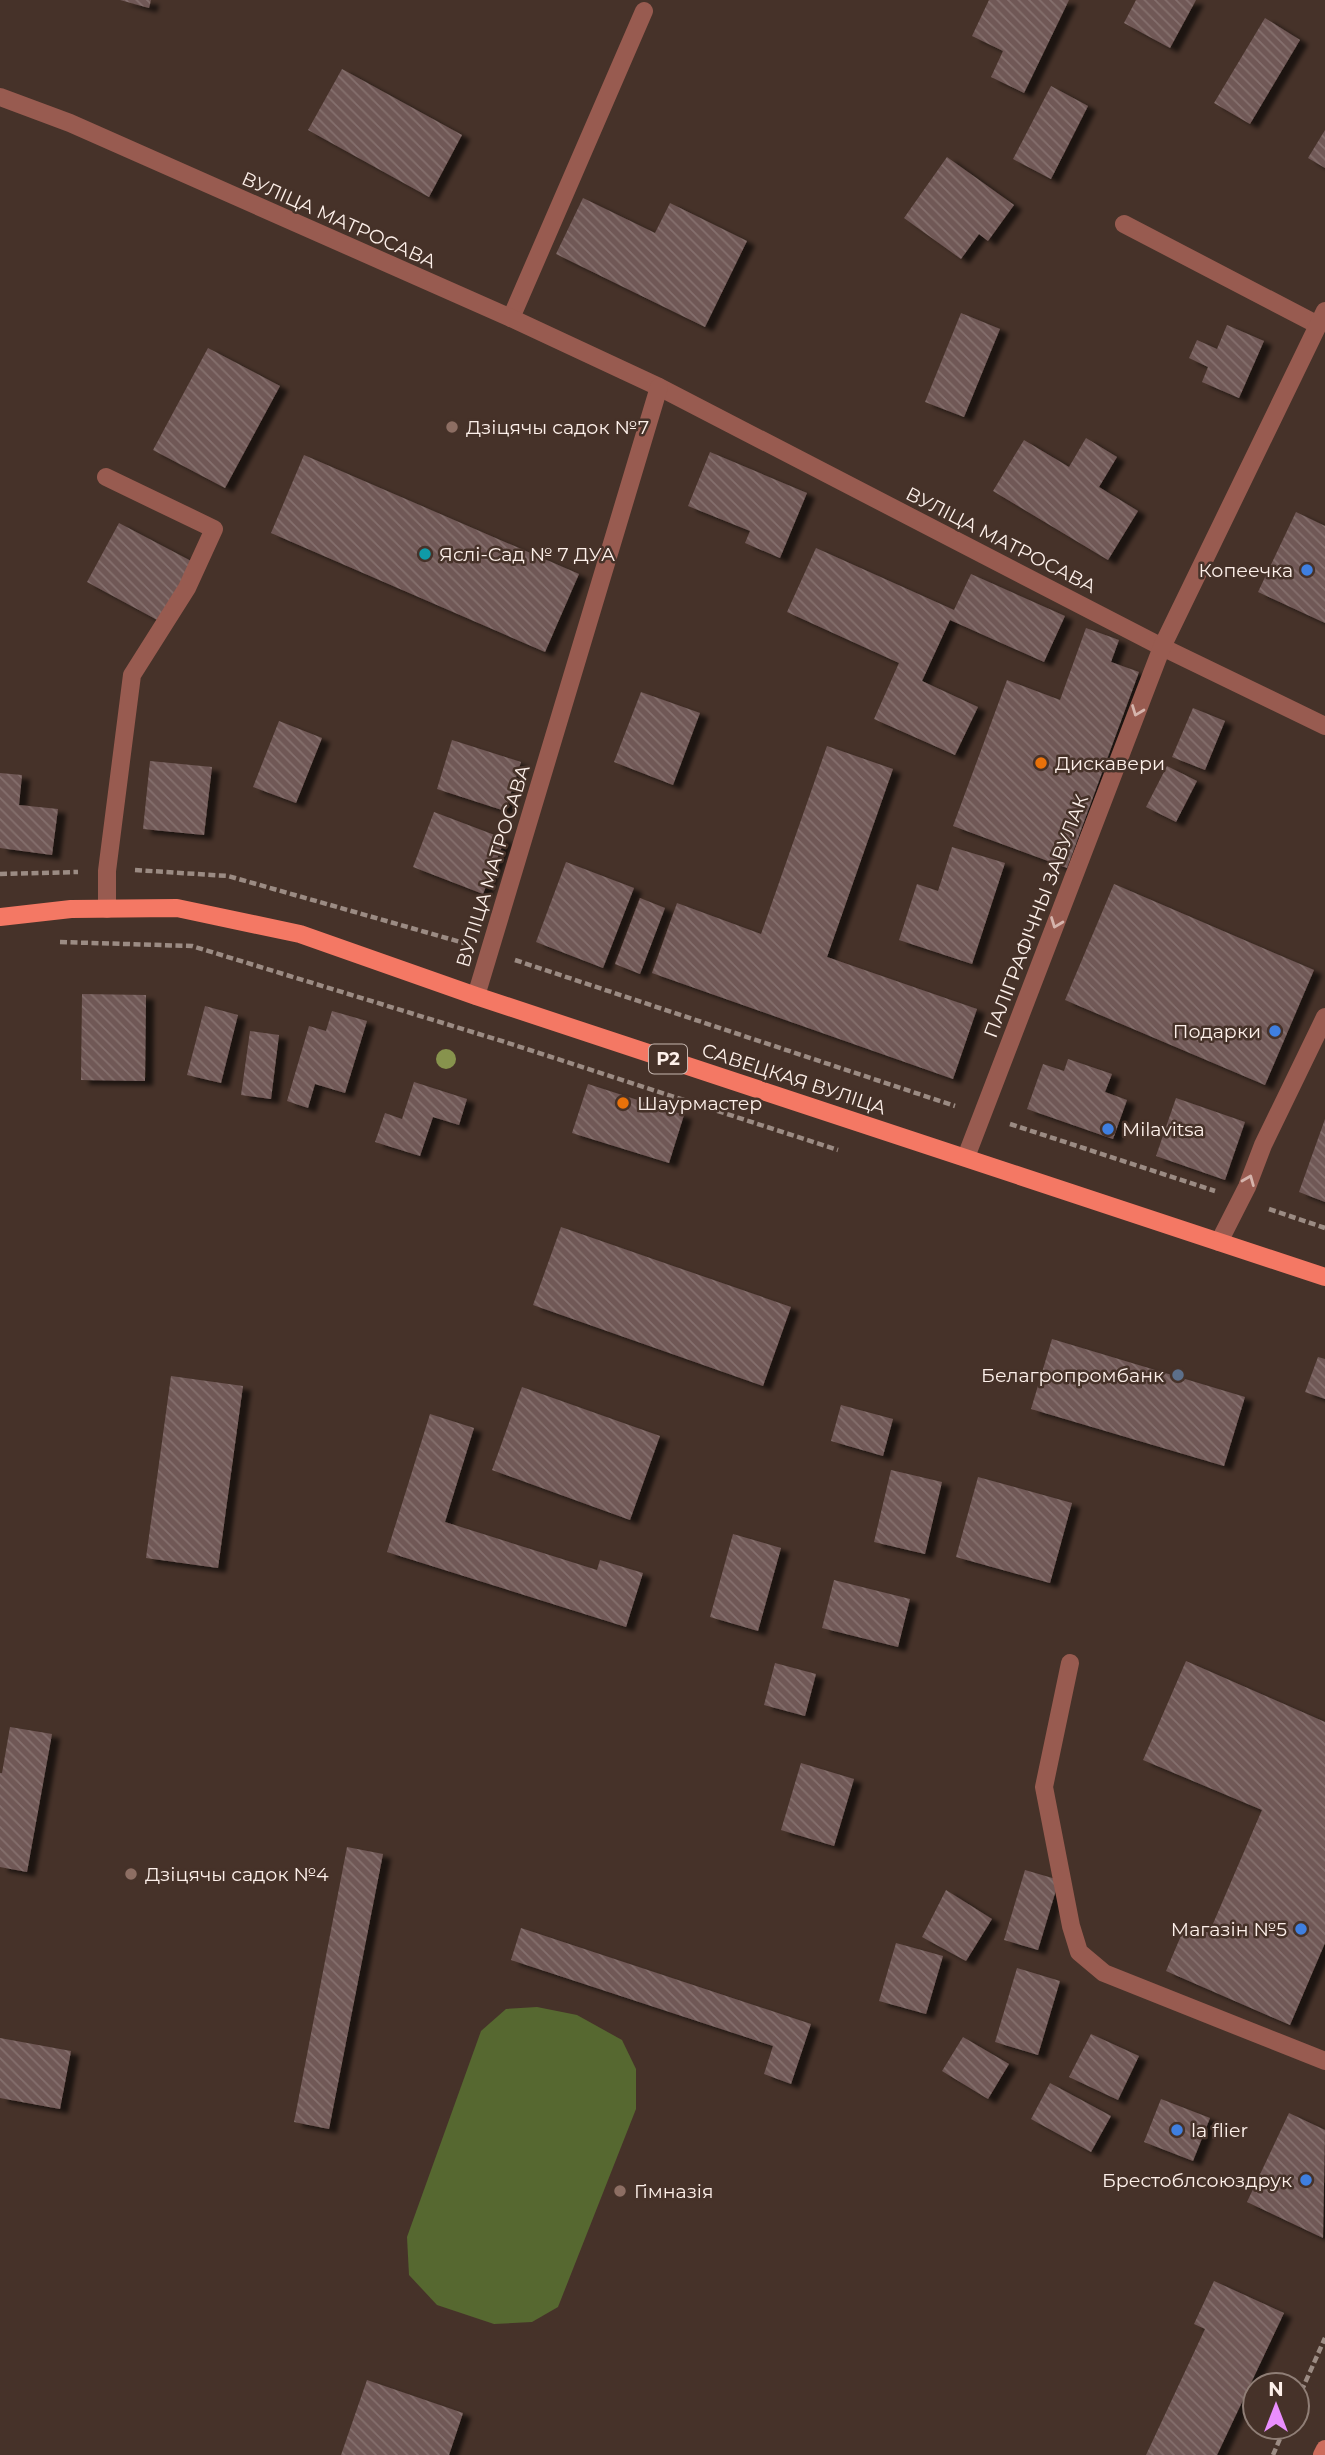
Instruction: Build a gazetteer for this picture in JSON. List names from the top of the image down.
{
  "streets": {
    "main road": ["Р2", "САВЕЦКАЯ ВУЛІЦА"],
    "street": ["ВУЛІЦА МАТРОСАВА", "ПАЛІГРАФІЧНЫ ЗАВУЛАК"]
  },
  "crossings": [
    ["ВУЛІЦА МАТРОСАВА", "ПАЛІГРАФІЧНЫ ЗАВУЛАК"],
    ["ВУЛІЦА МАТРОСАВА", "САВЕЦКАЯ ВУЛІЦА"],
    ["ПАЛІГРАФІЧНЫ ЗАВУЛАК", "САВЕЦКАЯ ВУЛІЦА"]
  ],
  "one_way": ["ПАЛІГРАФІЧНЫ ЗАВУЛАК"],
  "places": [
    "Дзіцячы садок №7",
    "Яслі-Сад № 7 ДУА",
    "Копеечка",
    "Дискавери",
    "Подарки",
    "Шаурмастер",
    "Milavitsa",
    "Белагропромбанк",
    "Дзіцячы садок №4",
    "Магазін №5",
    "la flier",
    "Брестоблсоюздрук",
    "Гімназія"
  ],
  "north": "top"
}
